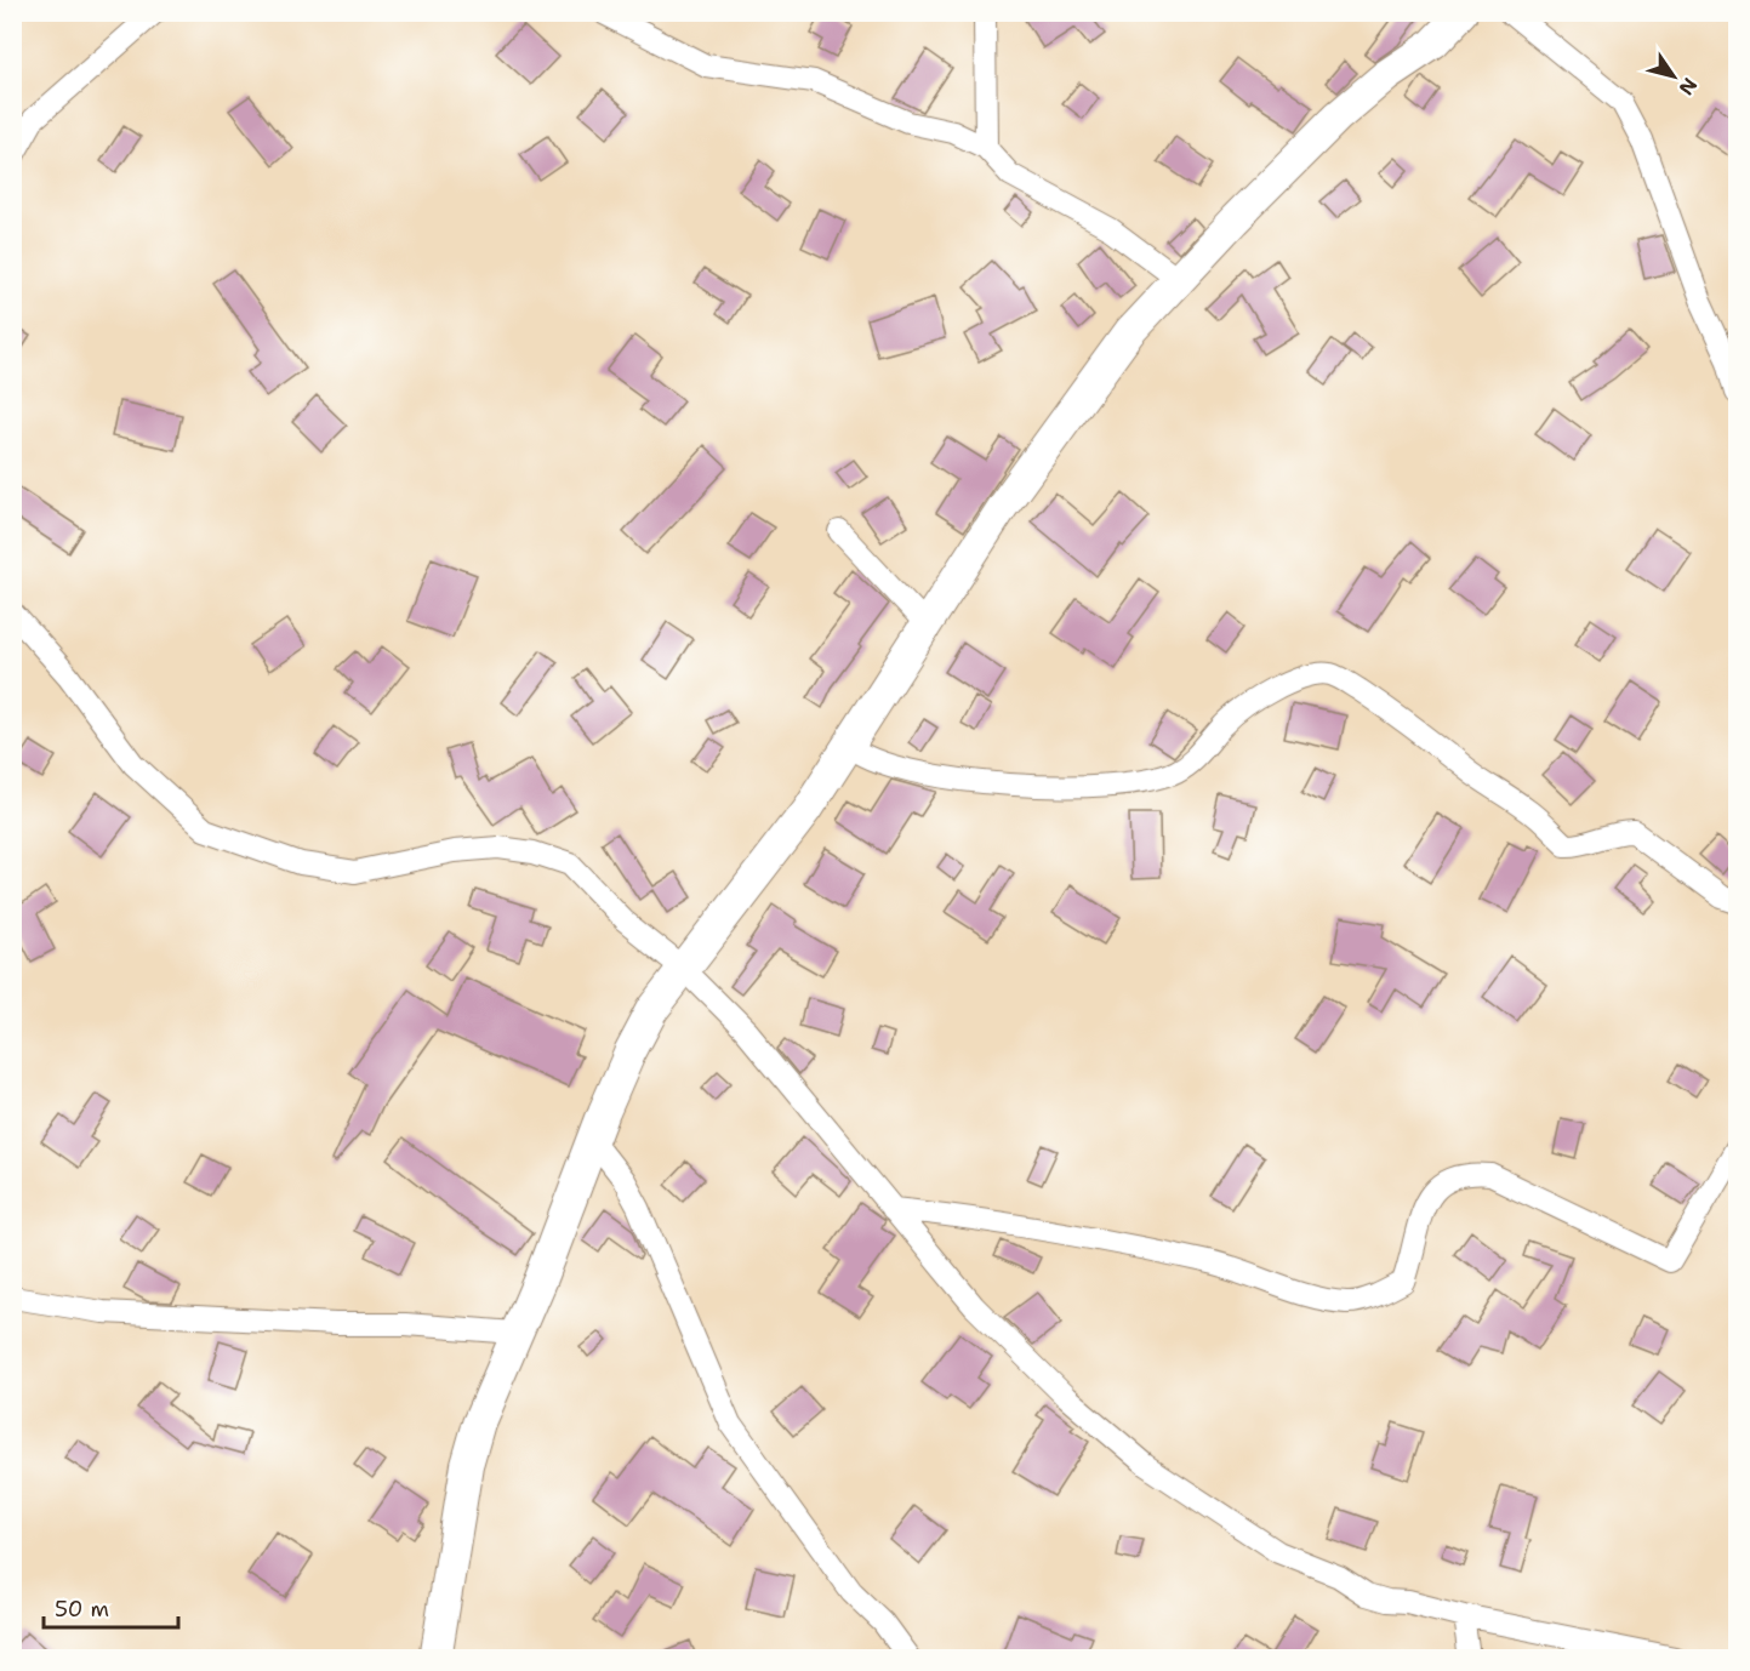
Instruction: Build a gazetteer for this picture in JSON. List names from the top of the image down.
{
  "scale_bar": "50 m",
  "north": "bottom right"
}
